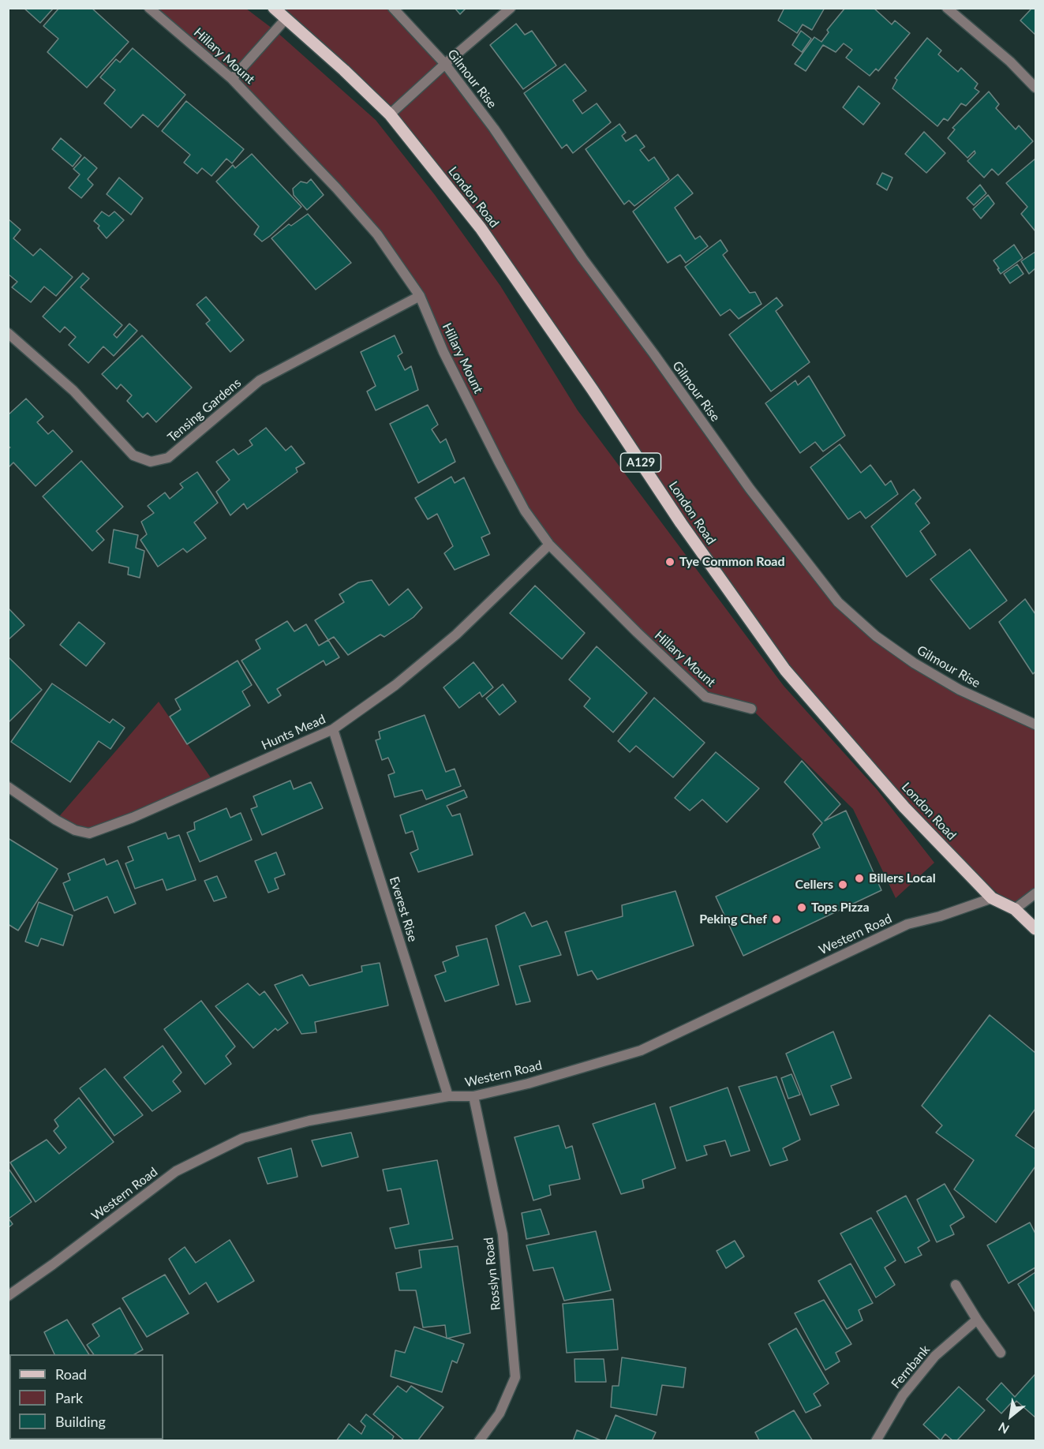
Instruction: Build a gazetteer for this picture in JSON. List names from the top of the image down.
{
  "streets": {
    "main road": ["London Road", "A129"],
    "street": [
      "Hillary Mount",
      "Gilmour Rise",
      "Tensing Gardens",
      "Hunts Mead",
      "Everest Rise",
      "Western Road",
      "Rosslyn Road",
      "Fernbank"
    ]
  },
  "crossings": [
    ["Hillary Mount", "Tensing Gardens"],
    ["Hillary Mount", "Hunts Mead"],
    ["London Road", "Western Road"],
    ["Hunts Mead", "Everest Rise"],
    ["Everest Rise", "Western Road"],
    ["Western Road", "Rosslyn Road"]
  ],
  "places": [
    "Tye Common Road",
    "Billers Local",
    "Cellers",
    "Tops Pizza",
    "Peking Chef"
  ],
  "legend": ["Road", "Park", "Building"],
  "north": "bottom left"
}
